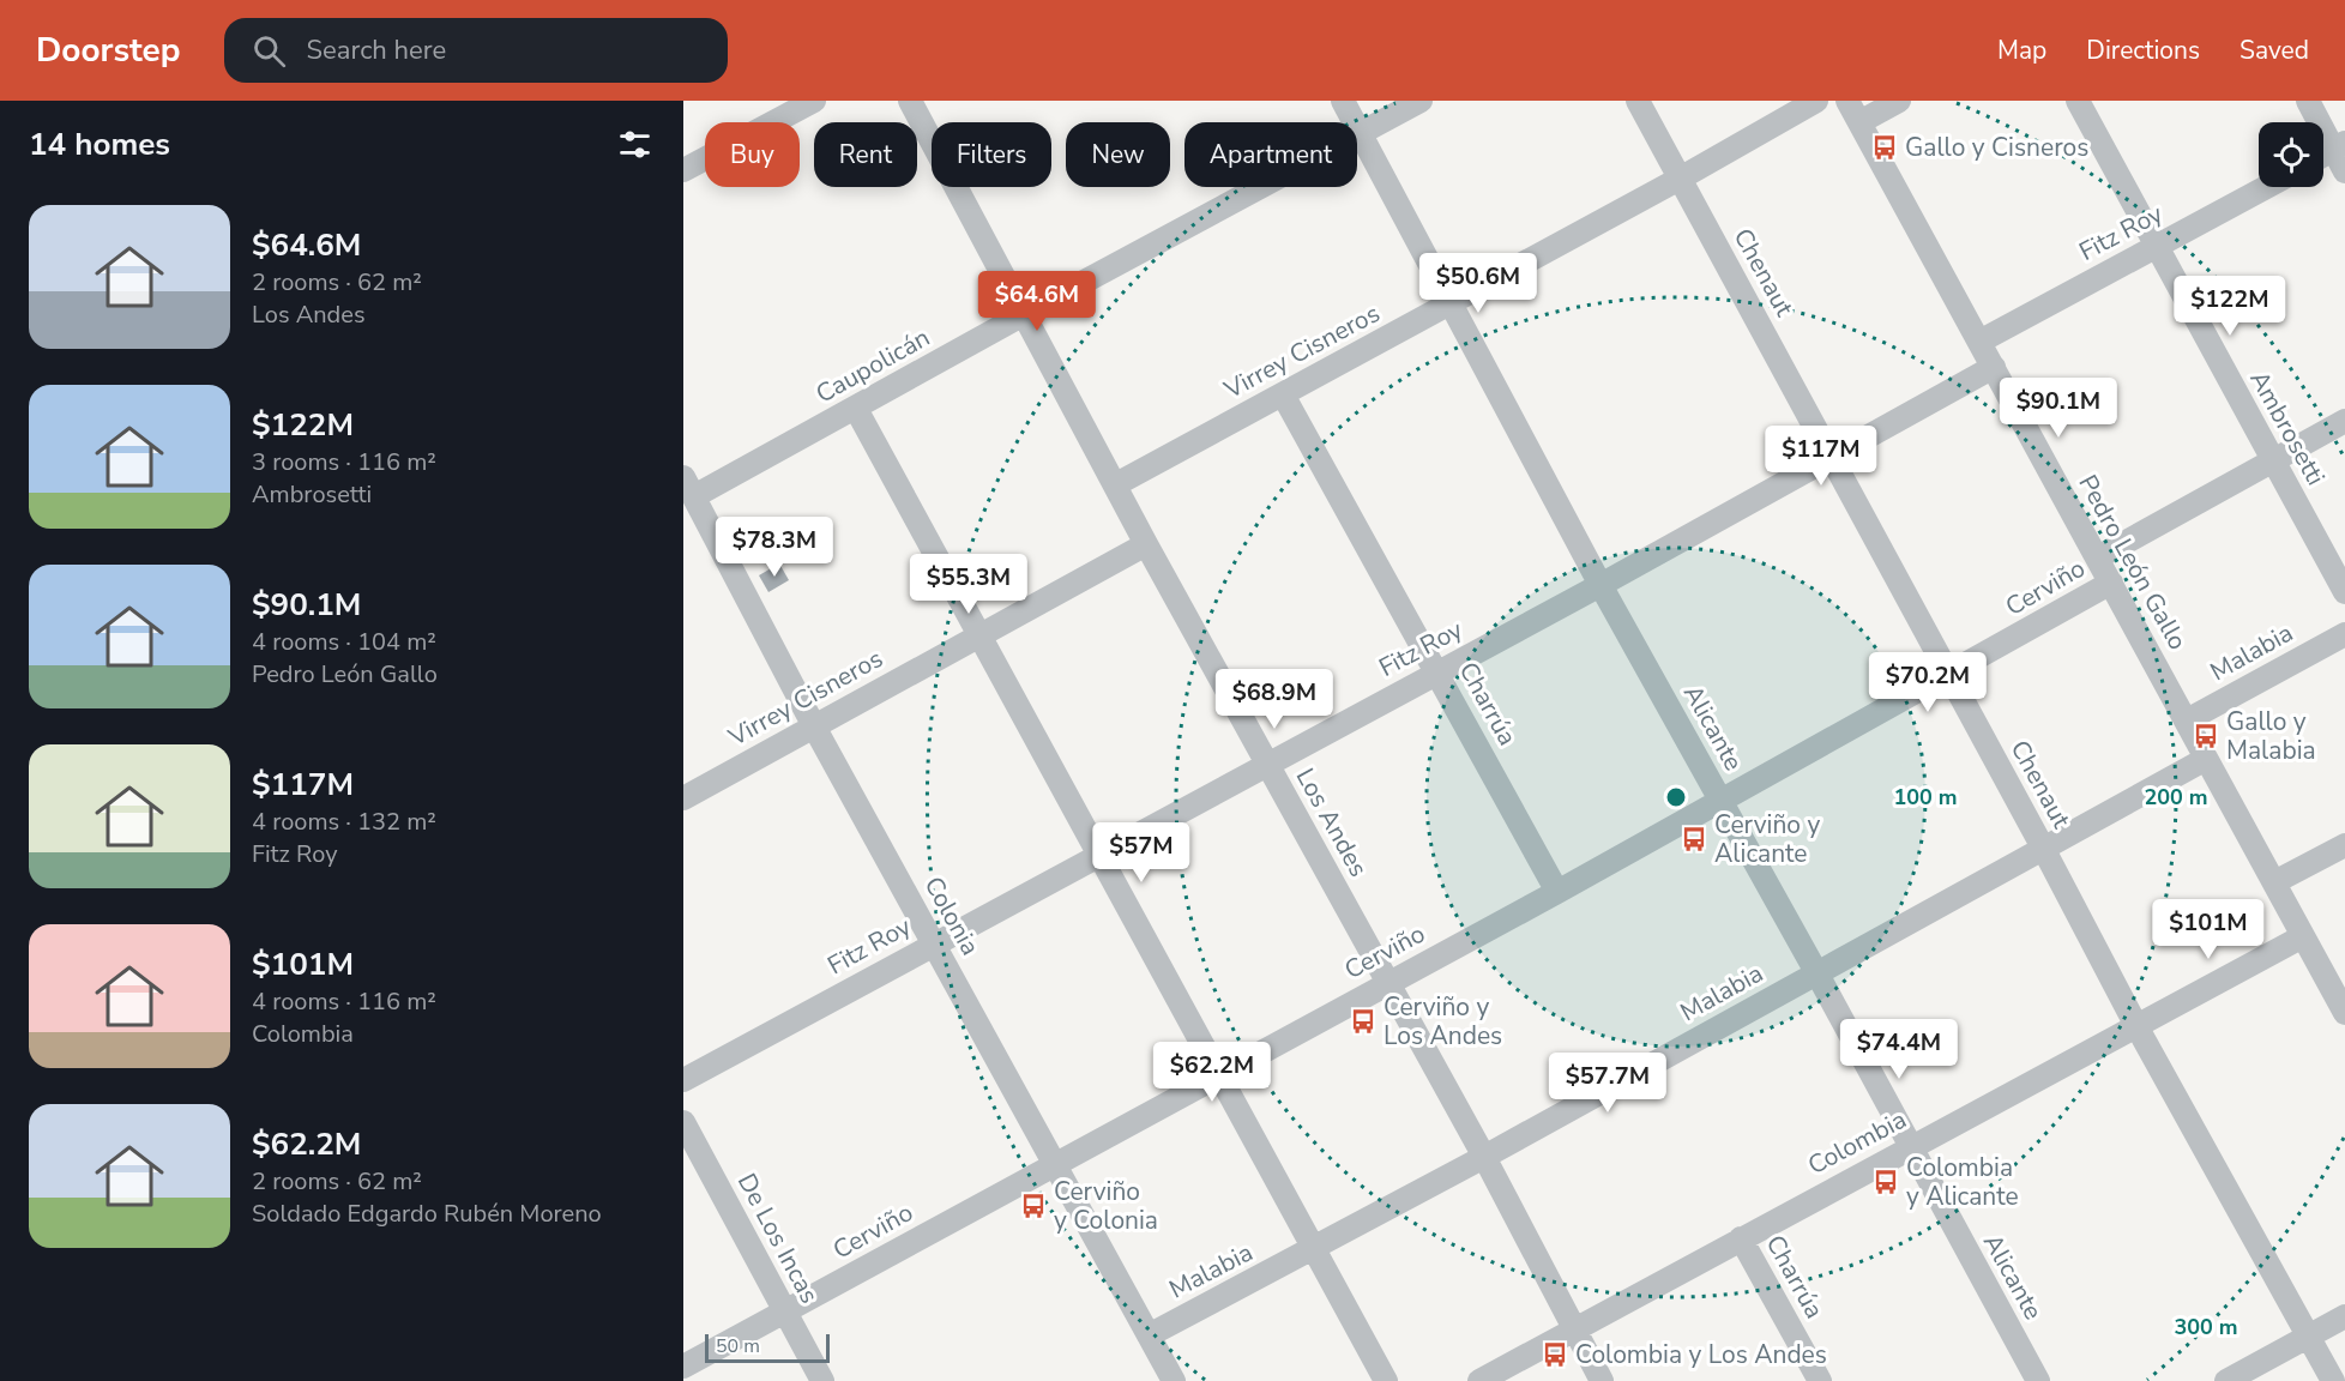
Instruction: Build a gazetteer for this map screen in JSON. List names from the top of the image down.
{
  "streets": {
    "street": [
      "Fitz Roy",
      "Chenaut",
      "Virrey Cisneros",
      "Caupolicán",
      "Ambrosetti",
      "Pedro León Gallo",
      "Cerviño",
      "Malabia",
      "Charrúa",
      "Alicante",
      "Los Andes",
      "Colonia",
      "Colombia",
      "De Los Incas"
    ]
  },
  "crossings": [
    ["Fitz Roy", "Chenaut"],
    ["Fitz Roy", "Ambrosetti"],
    ["Fitz Roy", "Pedro León Gallo"],
    ["Fitz Roy", "Charrúa"],
    ["Fitz Roy", "Alicante"],
    ["Fitz Roy", "Los Andes"],
    ["Fitz Roy", "Colonia"],
    ["Chenaut", "Virrey Cisneros"],
    ["Chenaut", "Cerviño"],
    ["Chenaut", "Malabia"],
    ["Chenaut", "Colombia"],
    ["Virrey Cisneros", "Charrúa"],
    ["Virrey Cisneros", "Alicante"],
    ["Virrey Cisneros", "Los Andes"],
    ["Virrey Cisneros", "Colonia"],
    ["Caupolicán", "Alicante"],
    ["Caupolicán", "Los Andes"],
    ["Caupolicán", "Colonia"],
    ["Ambrosetti", "Cerviño"],
    ["Pedro León Gallo", "Cerviño"],
    ["Pedro León Gallo", "Malabia"],
    ["Pedro León Gallo", "Colombia"],
    ["Cerviño", "Charrúa"],
    ["Cerviño", "Alicante"],
    ["Cerviño", "Los Andes"],
    ["Cerviño", "Colonia"],
    ["Cerviño", "De Los Incas"],
    ["Malabia", "Alicante"],
    ["Malabia", "Los Andes"],
    ["Malabia", "Colonia"],
    ["Charrúa", "Colombia"],
    ["Alicante", "Colombia"],
    ["Los Andes", "Colombia"]
  ],
  "places": {
    "bus stop": [
      "Gallo y Cisneros",
      "Gallo y Malabia",
      "Cerviño y Alicante",
      "Cerviño y Los Andes",
      "Colombia y Alicante",
      "Cerviño y Colonia",
      "Colombia y Los Andes"
    ]
  },
  "scale_bar": "50 m",
  "page": {
    "header": "Doorstep",
    "search": "Search here",
    "nav": ["Map", "Directions", "Saved"],
    "heading": "14 homes",
    "chip": [
      "Buy",
      "Rent",
      "Filters",
      "New",
      "Apartment"
    ],
    "list": [
      {
        "name": "$64.6M",
        "note": "2 rooms · 62 m² · Los Andes"
      },
      {
        "name": "$122M",
        "note": "3 rooms · 116 m² · Ambrosetti"
      },
      {
        "name": "$90.1M",
        "note": "4 rooms · 104 m² · Pedro León Gallo"
      },
      {
        "name": "$117M",
        "note": "4 rooms · 132 m² · Fitz Roy"
      },
      {
        "name": "$101M",
        "note": "4 rooms · 116 m² · Colombia"
      },
      {
        "name": "$62.2M",
        "note": "2 rooms · 62 m² · Soldado Edgardo Rubén Moreno"
      }
    ],
    "price": [
      "$50.6M",
      "$64.6M",
      "$122M",
      "$90.1M",
      "$117M",
      "$78.3M",
      "$55.3M",
      "$70.2M",
      "$68.9M",
      "$57M",
      "$101M",
      "$74.4M",
      "$62.2M",
      "$57.7M"
    ],
    "scale": "50 m"
  },
  "rings": ["100 m", "200 m", "300 m"]
}
